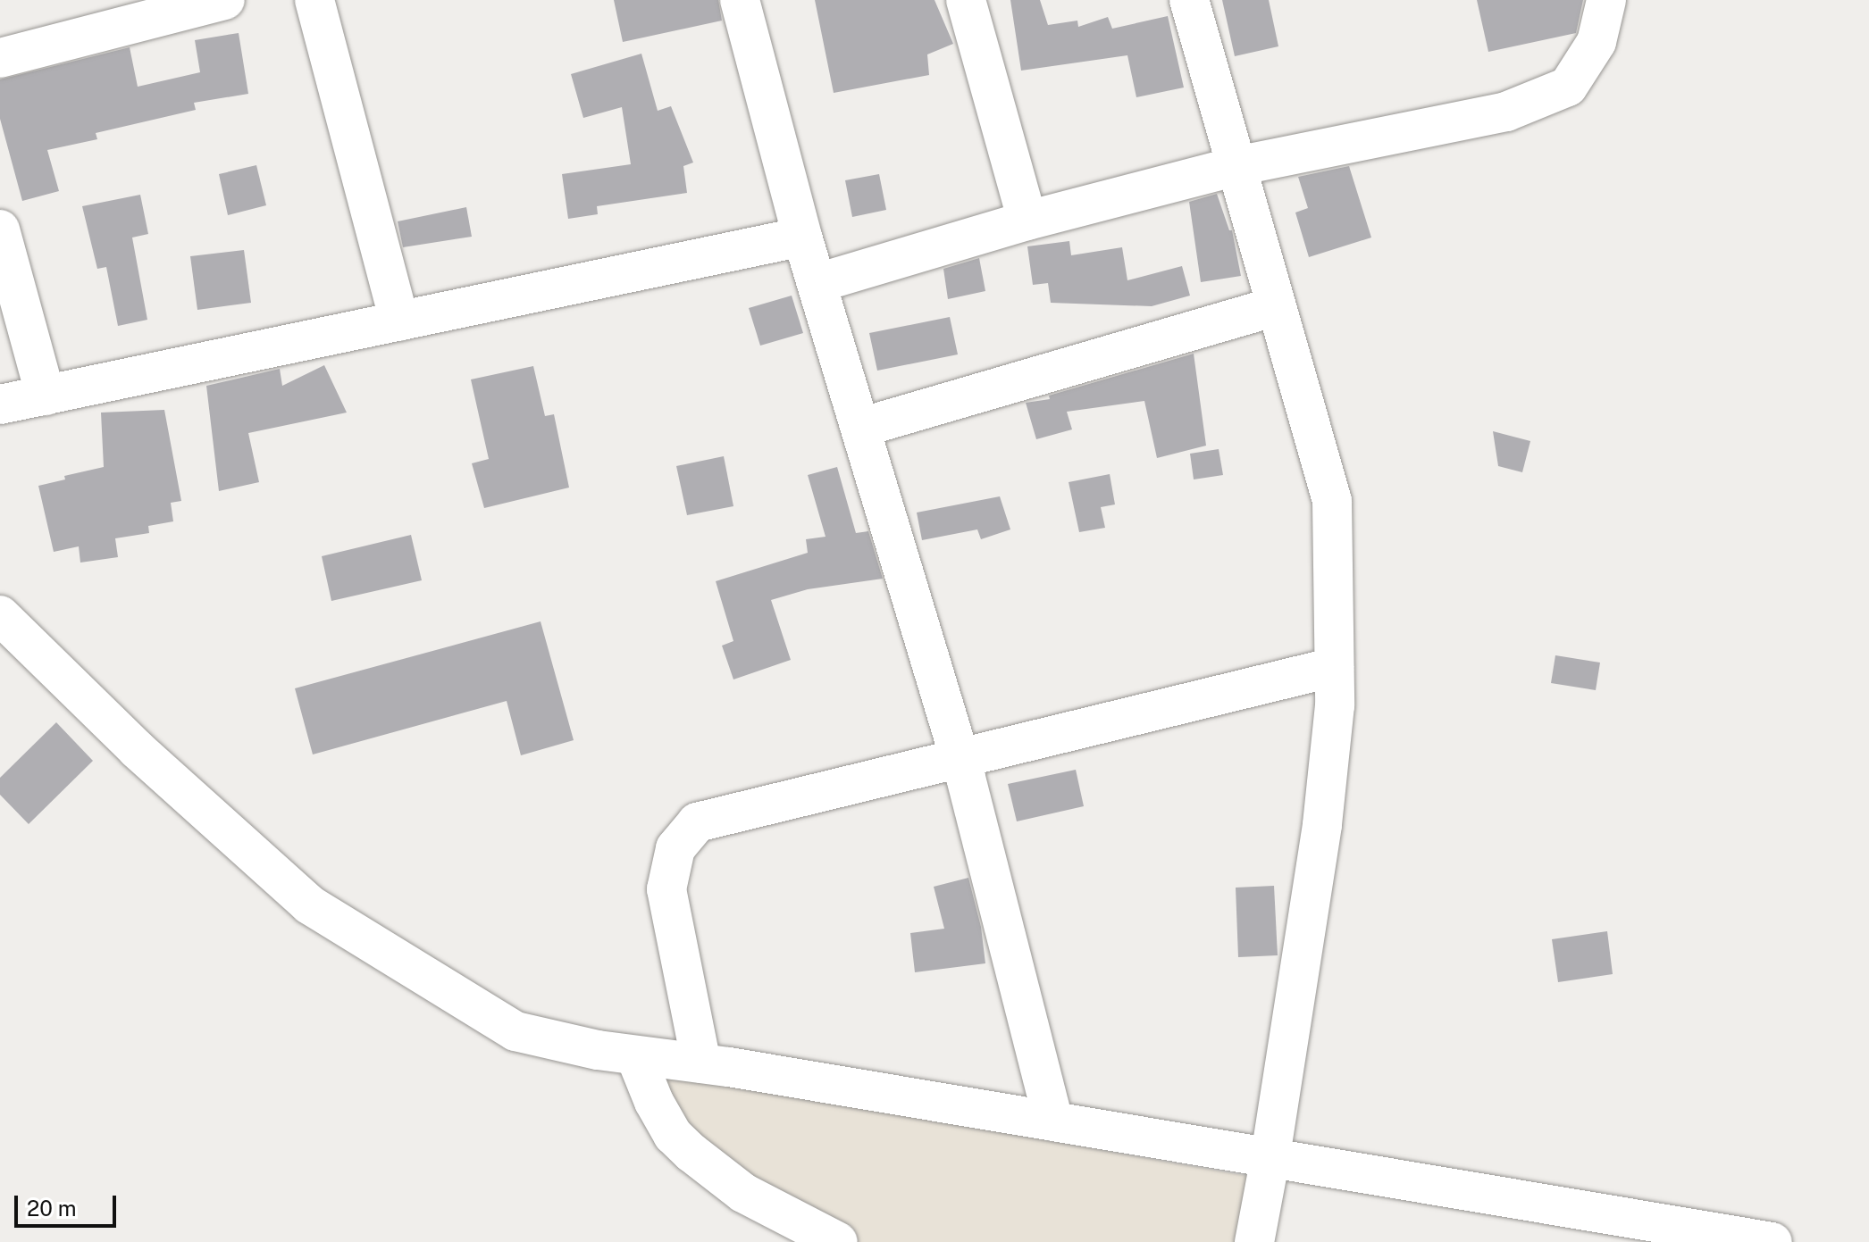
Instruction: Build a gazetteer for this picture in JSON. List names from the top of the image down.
{
  "scale_bar": "20 m"
}
